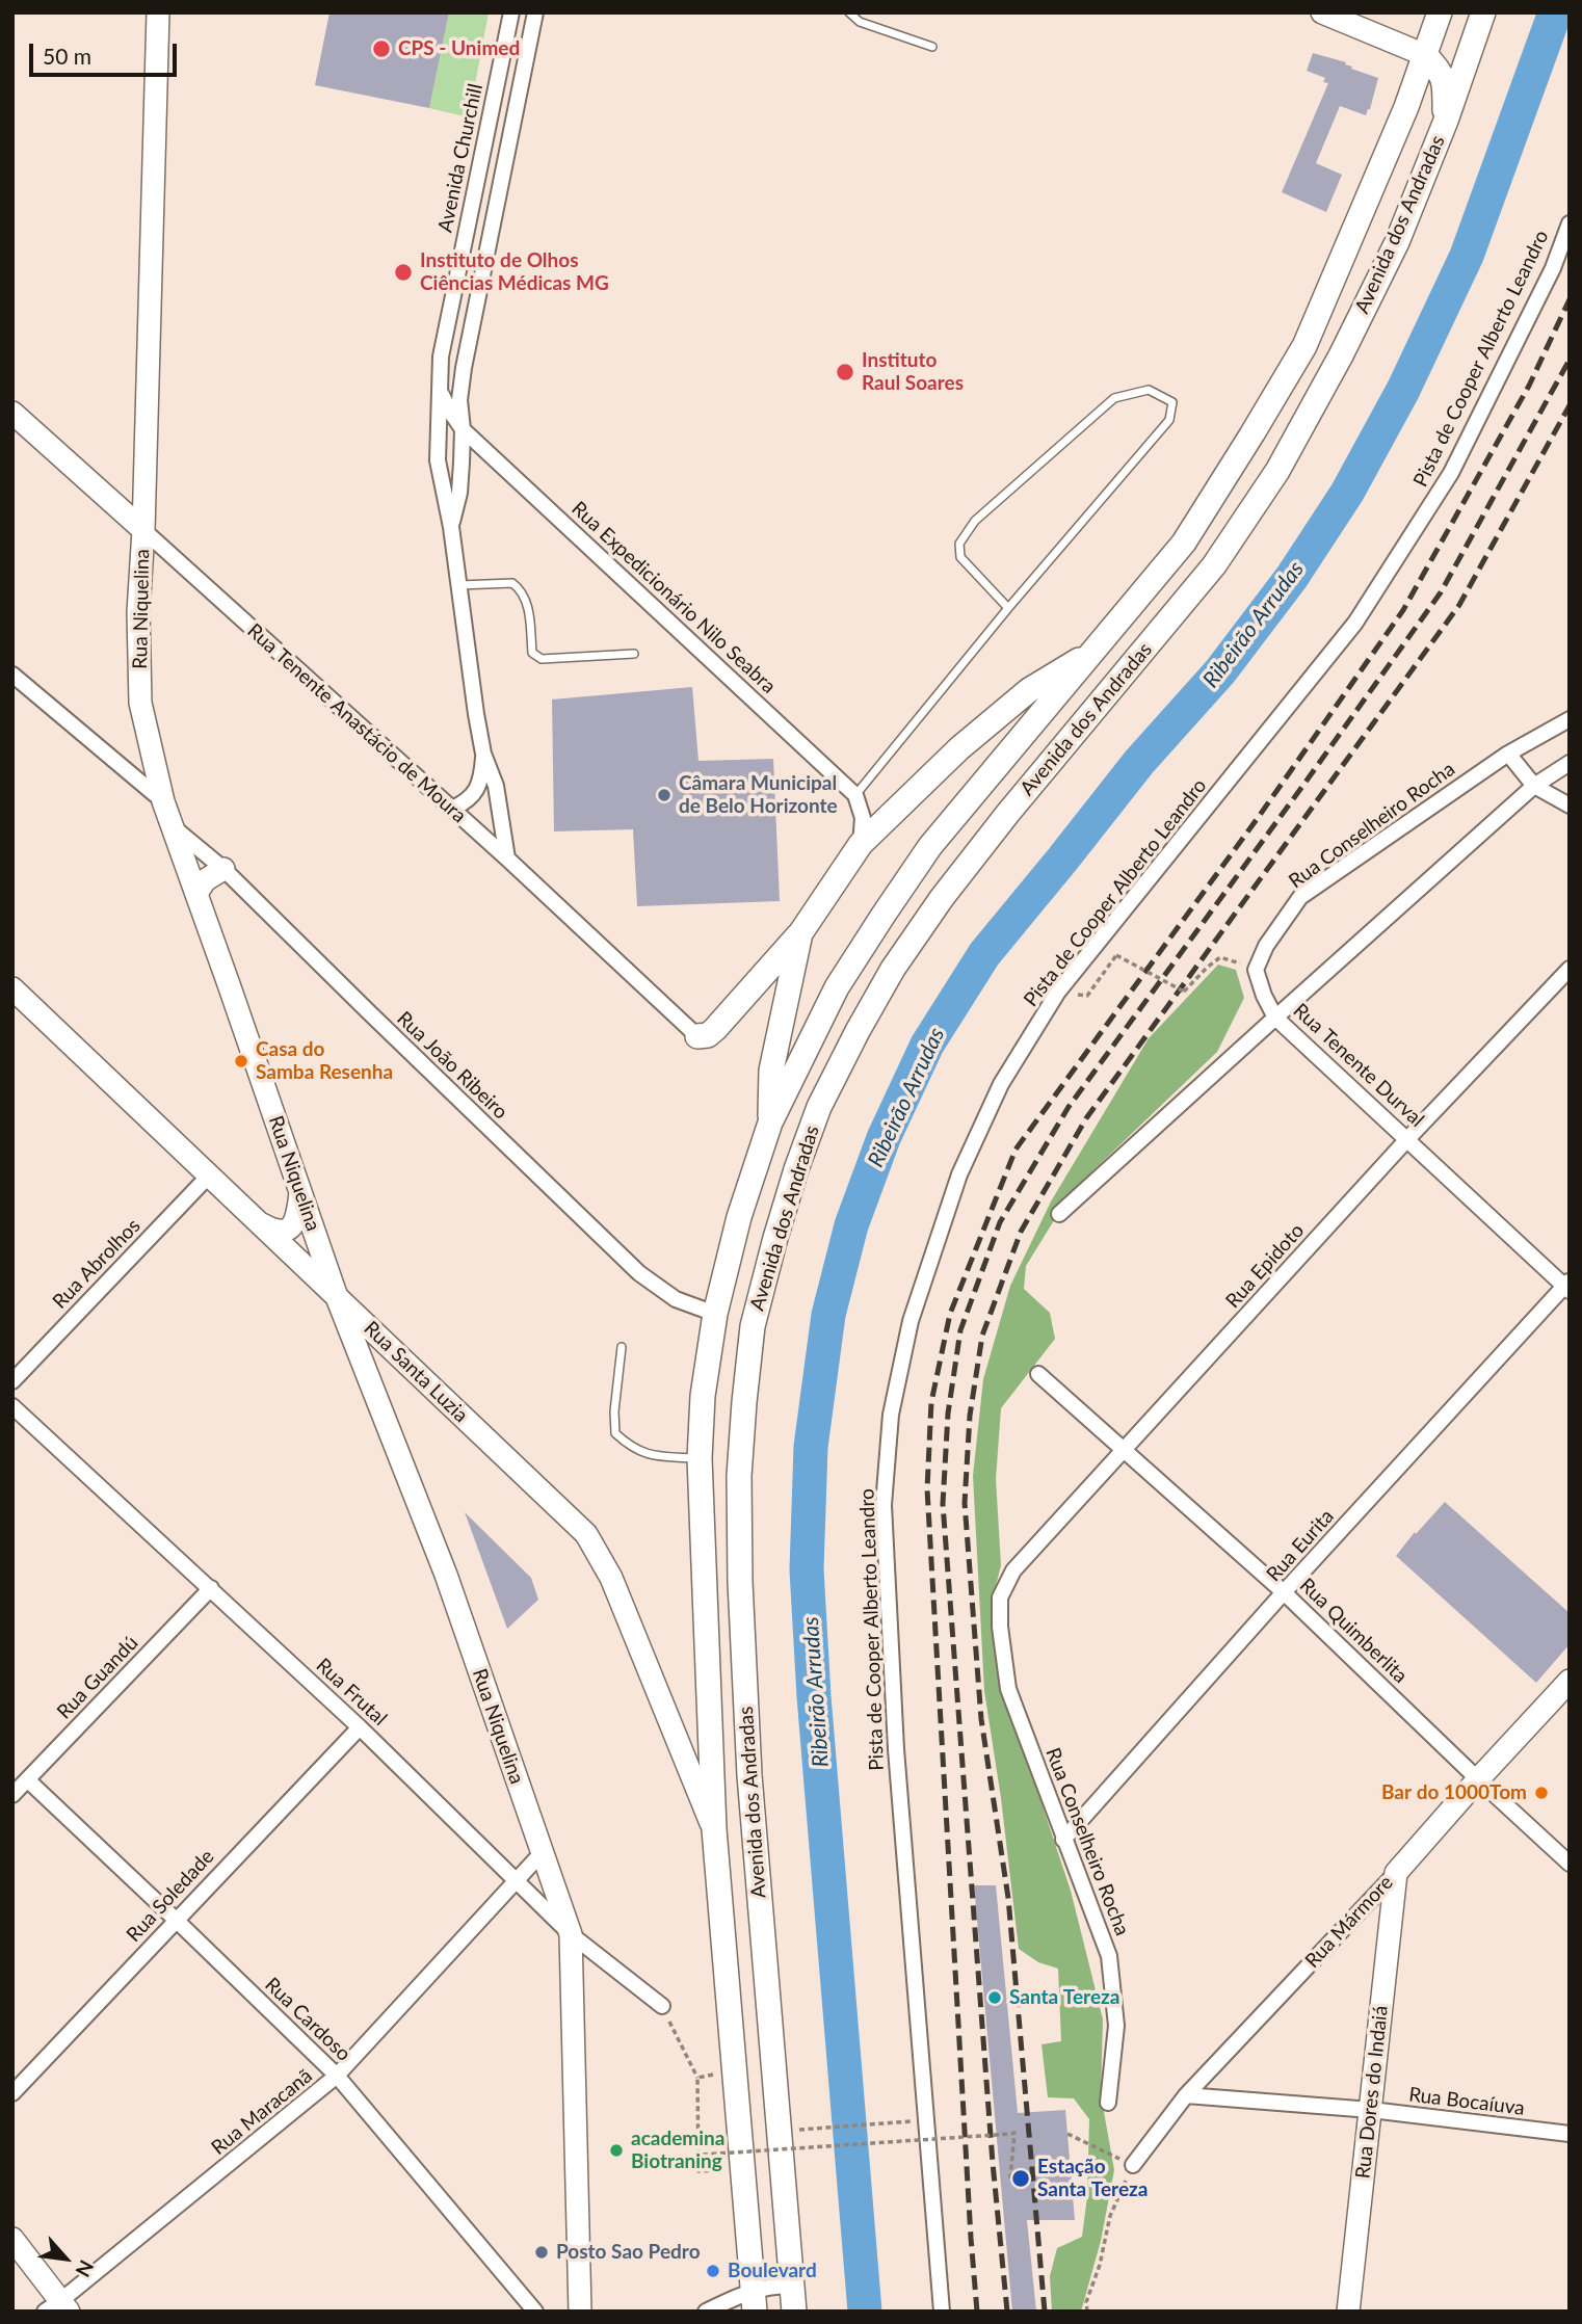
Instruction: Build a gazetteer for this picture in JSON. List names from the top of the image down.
{
  "streets": {
    "main road": ["Avenida dos Andradas"],
    "street": [
      "Avenida Churchill",
      "Pista de Cooper Alberto Leandro",
      "Rua Expedicionário Nilo Seabra",
      "Rua Niquelina",
      "Rua Tenente Anastácio de Moura",
      "Rua Conselheiro Rocha",
      "Rua João Ribeiro",
      "Rua Tenente Durval",
      "Rua Abrolhos",
      "Rua Epidoto",
      "Rua Santa Luzia",
      "Rua Eurita",
      "Rua Quimberlita",
      "Rua Guandú",
      "Rua Frutal",
      "Rua Soledade",
      "Rua Mármore",
      "Rua Cardoso",
      "Rua Dores do Indaiá",
      "Rua Bocaíuva",
      "Rua Maracanã"
    ]
  },
  "crossings": [
    ["Avenida Churchill", "Rua Expedicionário Nilo Seabra"],
    ["Avenida Churchill", "Rua Tenente Anastácio de Moura"],
    ["Avenida dos Andradas", "Rua João Ribeiro"],
    ["Avenida dos Andradas", "Rua Santa Luzia"],
    ["Rua Niquelina", "Rua Tenente Anastácio de Moura"],
    ["Rua Niquelina", "Rua João Ribeiro"],
    ["Rua Niquelina", "Rua Santa Luzia"],
    ["Rua Niquelina", "Rua Frutal"],
    ["Rua Niquelina", "Rua Maracanã"],
    ["Rua Conselheiro Rocha", "Rua Epidoto"],
    ["Rua Conselheiro Rocha", "Rua Eurita"],
    ["Rua Tenente Durval", "Rua Epidoto"],
    ["Rua Tenente Durval", "Rua Eurita"],
    ["Rua Abrolhos", "Rua Santa Luzia"],
    ["Rua Epidoto", "Rua Quimberlita"],
    ["Rua Eurita", "Rua Quimberlita"],
    ["Rua Quimberlita", "Rua Mármore"],
    ["Rua Guandú", "Rua Frutal"],
    ["Rua Guandú", "Rua Cardoso"],
    ["Rua Frutal", "Rua Soledade"],
    ["Rua Frutal", "Rua Maracanã"],
    ["Rua Soledade", "Rua Cardoso"],
    ["Rua Mármore", "Rua Dores do Indaiá"],
    ["Rua Mármore", "Rua Bocaíuva"],
    ["Rua Cardoso", "Rua Maracanã"],
    ["Rua Dores do Indaiá", "Rua Bocaíuva"]
  ],
  "water": ["Ribeirão Arrudas"],
  "places": [
    "CPS - Unimed",
    "Instituto de Olhos Ciências Médicas MG",
    "Instituto Raul Soares",
    "Câmara Municipal de Belo Horizonte",
    "Casa do Samba Resenha",
    "Bar do 1000Tom",
    "Santa Tereza",
    "academina Biotraning",
    "Estação Santa Tereza",
    "Posto Sao Pedro",
    "Boulevard"
  ],
  "scale_bar": "50 m",
  "north": "bottom right"
}
